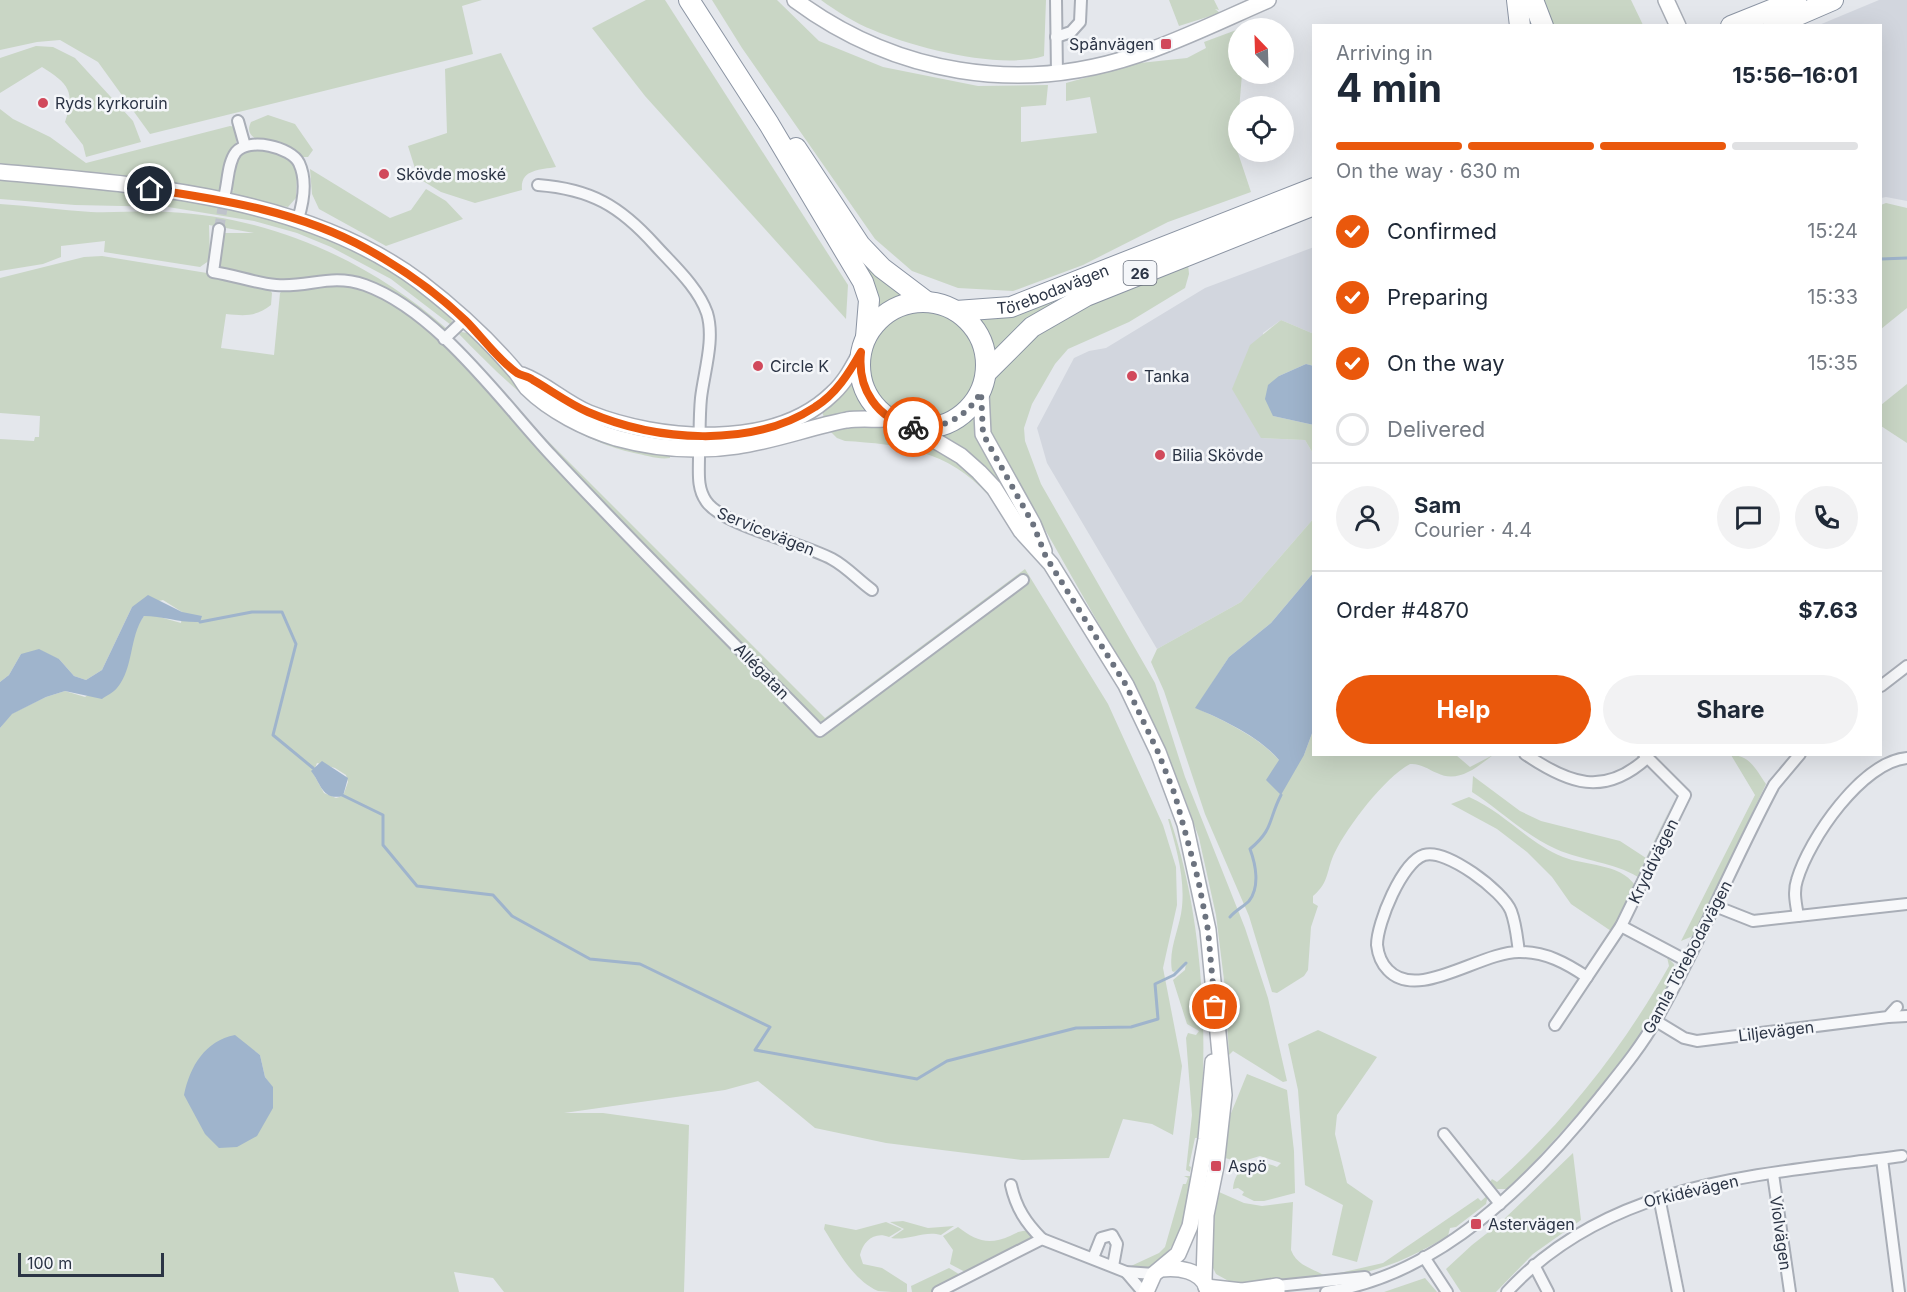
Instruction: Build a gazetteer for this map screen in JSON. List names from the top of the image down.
{
  "streets": {
    "highway": ["26", "Törebodavägen"],
    "main road": ["Gamla Törebodavägen"],
    "street": [
      "Servicevägen",
      "Allégatan",
      "Kryddvägen",
      "Liljevägen",
      "Orkidévägen",
      "Violvägen"
    ]
  },
  "crossings": [
    ["26", "Törebodavägen"],
    ["Gamla Törebodavägen", "Liljevägen"],
    ["Orkidévägen", "Violvägen"]
  ],
  "places": {
    "transit": ["Spånvägen", "Aspö", "Astervägen"],
    "other": [
      "Ryds kyrkoruin",
      "Skövde moské",
      "Circle K",
      "Tanka",
      "Bilia Skövde"
    ]
  },
  "scale_bar": "100 m",
  "north": "top left",
  "page": {
    "heading": ["4 min", "Arriving in", "15:56–16:01"],
    "panel": [
      "Sam",
      "Courier · 4.4",
      "Order #4870",
      "$7.63"
    ],
    "bar": "On the way · 630 m",
    "list": [
      ["Confirmed", "15:24"],
      ["Preparing", "15:33"],
      ["On the way", "15:35"],
      "Delivered"
    ],
    "buttons": ["Help", "Share"],
    "scale": "100 m"
  }
}
